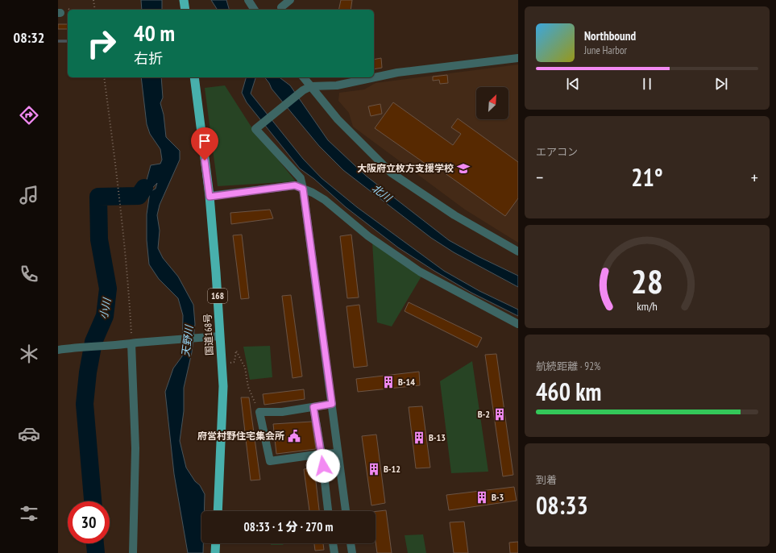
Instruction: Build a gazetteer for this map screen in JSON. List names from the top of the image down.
{
  "streets": {
    "highway": ["168", "国道168号"]
  },
  "water": ["北川", "小川", "天野川"],
  "places": {
    "school or university": ["大阪府立枚方支援学校"],
    "building": [
      "B-14",
      "B-2",
      "B-13",
      "B-12",
      "B-3"
    ],
    "public building": ["府営村野住宅集会所"]
  },
  "north": "top right",
  "page": {
    "tabs": "08:32",
    "turn": ["40 m", "右折"],
    "song": ["Northbound", "June Harbor"],
    "tile": [
      "エアコン",
      ["航続距離 · 92%", "460 km"],
      ["到着", "08:33"]
    ],
    "heat": ["−", "21°", "+"],
    "limit": "30",
    "trip": "08:33 · 1 分 · 270 m",
    "gauge": ["28", "km/h"]
  }
}
